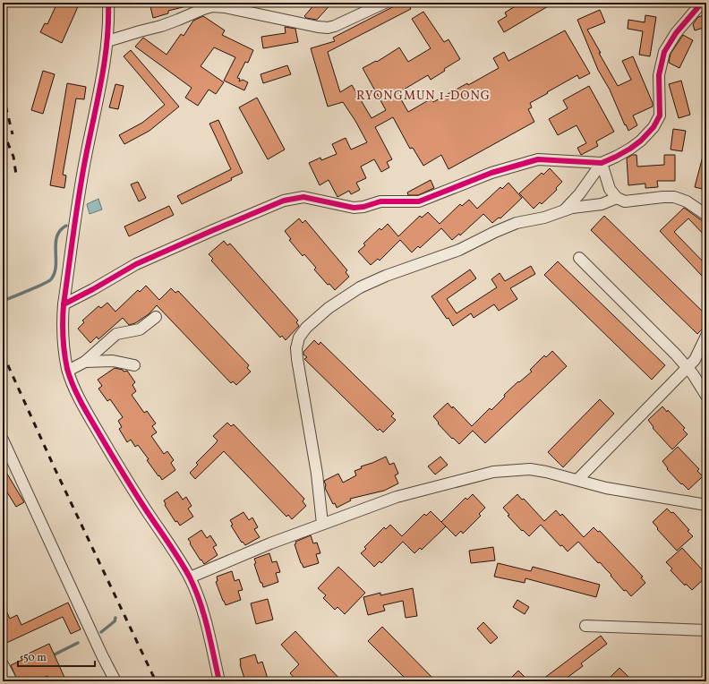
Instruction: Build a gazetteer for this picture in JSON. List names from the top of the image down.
{
  "districts": ["RYONGMUN 1-DONG"],
  "scale_bar": "50 m"
}
